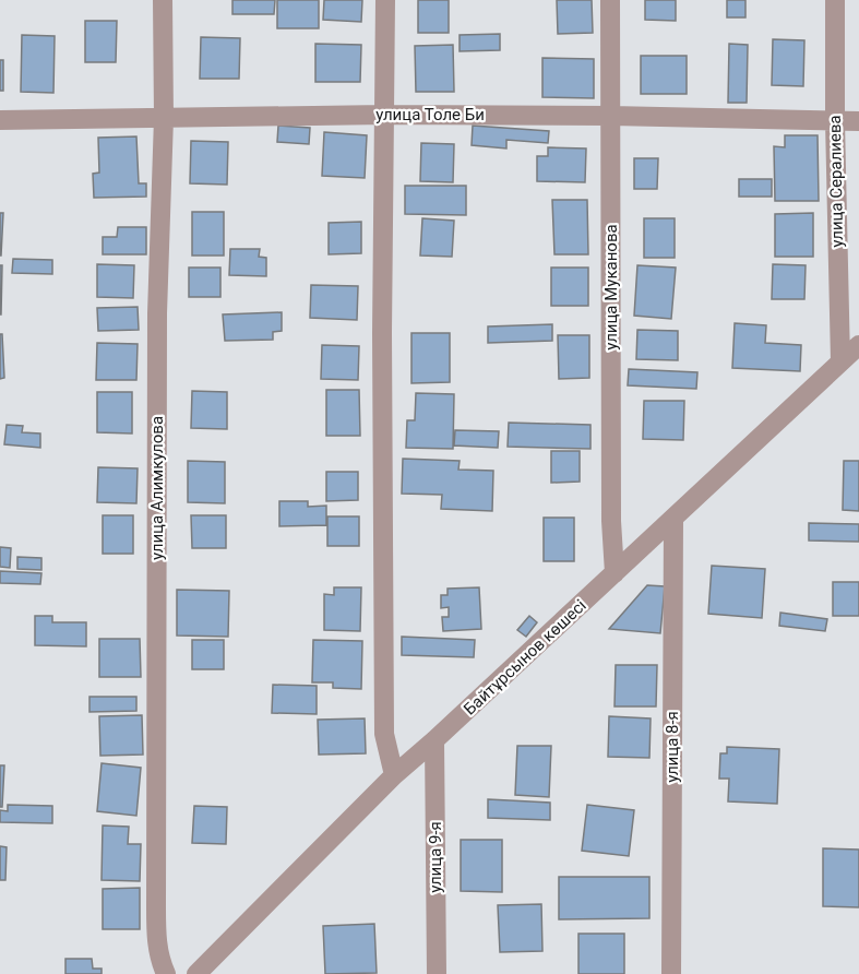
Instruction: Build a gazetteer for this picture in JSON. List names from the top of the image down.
{
  "streets": {
    "street": [
      "улица Толе Би",
      "улица Сералиева",
      "улица Муканова",
      "улица Алимкулова",
      "Байтұрсынов көшесі",
      "улица 8-я",
      "улица 9-я"
    ]
  },
  "crossings": [
    ["улица Толе Би", "улица Сералиева"],
    ["улица Толе Би", "улица Муканова"],
    ["улица Толе Би", "улица Алимкулова"],
    ["улица Сералиева", "Байтұрсынов көшесі"],
    ["улица Муканова", "Байтұрсынов көшесі"],
    ["Байтұрсынов көшесі", "улица 8-я"],
    ["Байтұрсынов көшесі", "улица 9-я"]
  ]
}
